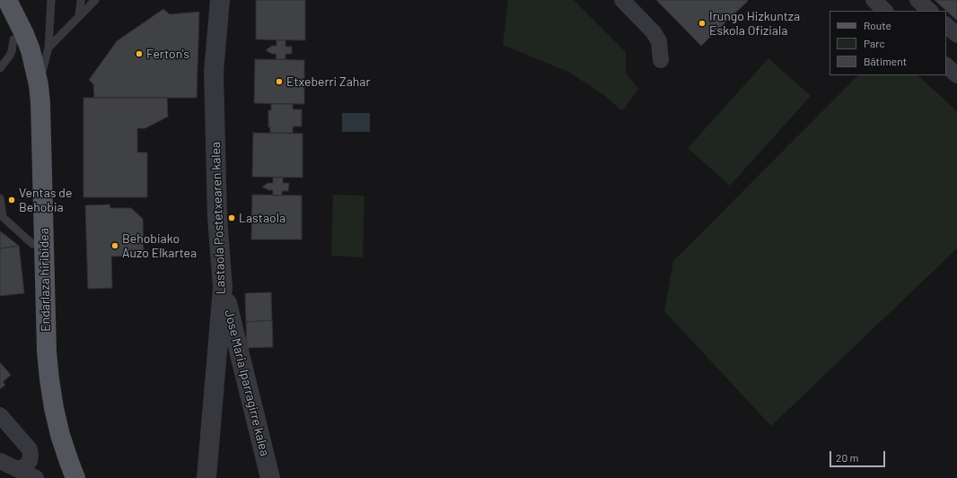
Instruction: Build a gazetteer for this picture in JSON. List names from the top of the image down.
{
  "streets": {
    "main road": ["Endarlaza hiribidea"],
    "street": ["Lastaola Postetxearen kalea", "Jose Maria Iparragirre kalea"]
  },
  "crossings": [
    ["Lastaola Postetxearen kalea", "Jose Maria Iparragirre kalea"]
  ],
  "places": [
    "Irungo Hizkuntza Eskola Ofiziala",
    "Ferton's",
    "Etxeberri Zahar",
    "Ventas de Behobia",
    "Lastaola",
    "Behobiako Auzo Elkartea"
  ],
  "legend": ["Route", "Parc", "Bâtiment"],
  "scale_bar": "20 m"
}
